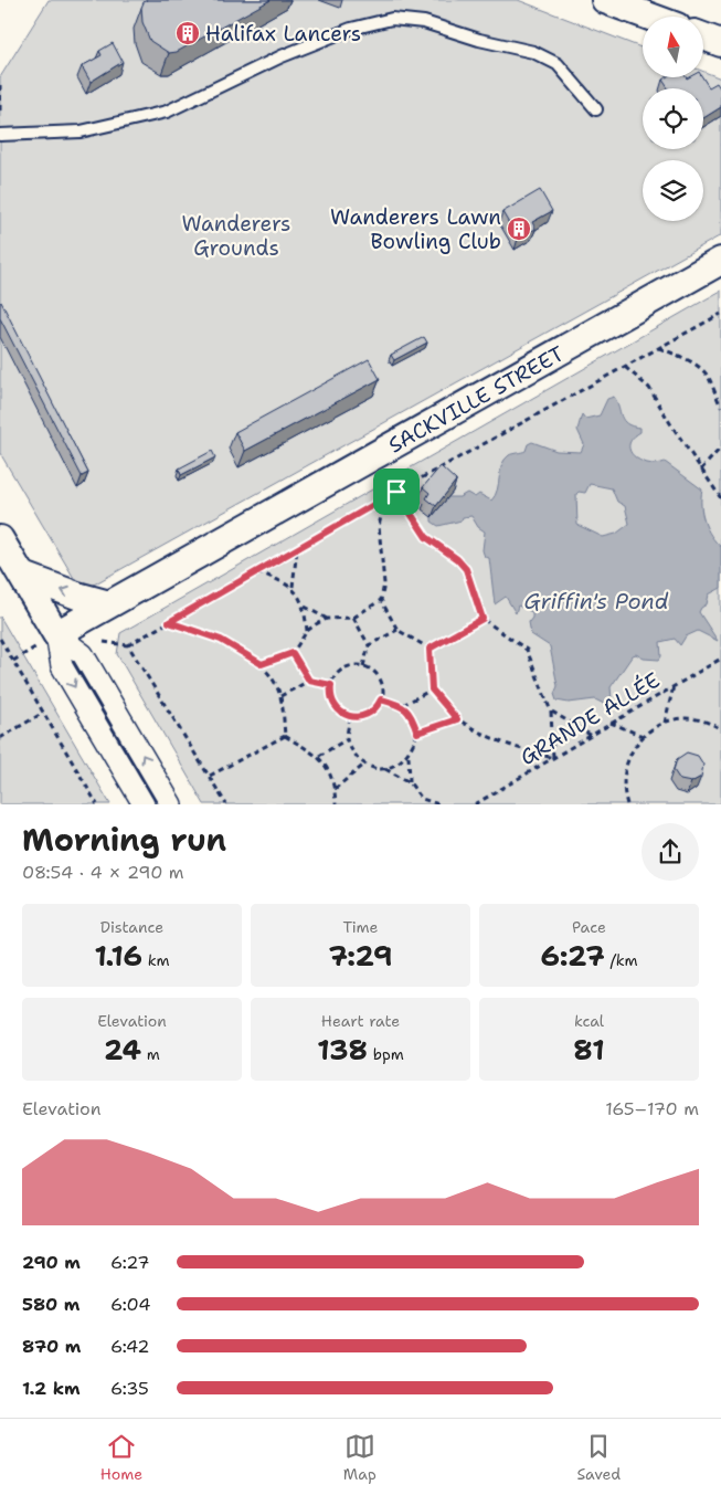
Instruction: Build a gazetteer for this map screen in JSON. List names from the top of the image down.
{
  "streets": {
    "street": ["SACKVILLE STREET"],
    "path": ["GRANDE ALLÉE"]
  },
  "water": ["Griffin's Pond"],
  "parks": ["Wanderers Grounds"],
  "places": {
    "building": ["Halifax Lancers", "Wanderers Lawn Bowling Club"]
  },
  "north": "top",
  "page": {
    "heading": ["Morning run", "08:54 · 4 × 290 m"],
    "stats": [
      ["Distance", "1.16 km"],
      ["Time", "7:29"],
      ["Pace", "6:27 /km"],
      ["Elevation", "24 m"],
      ["Heart rate", "138 bpm"],
      ["kcal", "81"]
    ],
    "chart": ["Elevation", "165–170 m"],
    "list": [
      {
        "name": "290 m",
        "note": "6:27"
      },
      {
        "name": "580 m",
        "note": "6:04"
      },
      {
        "name": "870 m",
        "note": "6:42"
      },
      {
        "name": "1.2 km",
        "note": "6:35"
      }
    ],
    "tabs": ["Home", "Map", "Saved"]
  }
}
